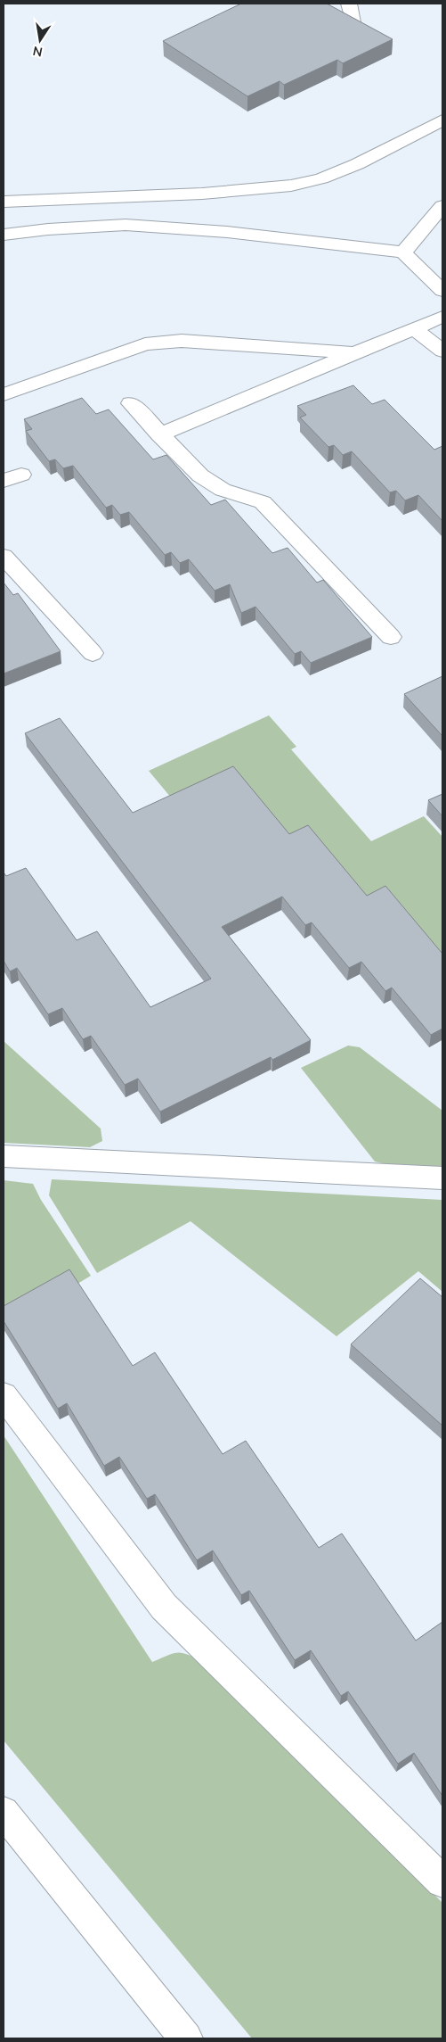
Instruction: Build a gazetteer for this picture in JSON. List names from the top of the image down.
{
  "north": "bottom"
}
